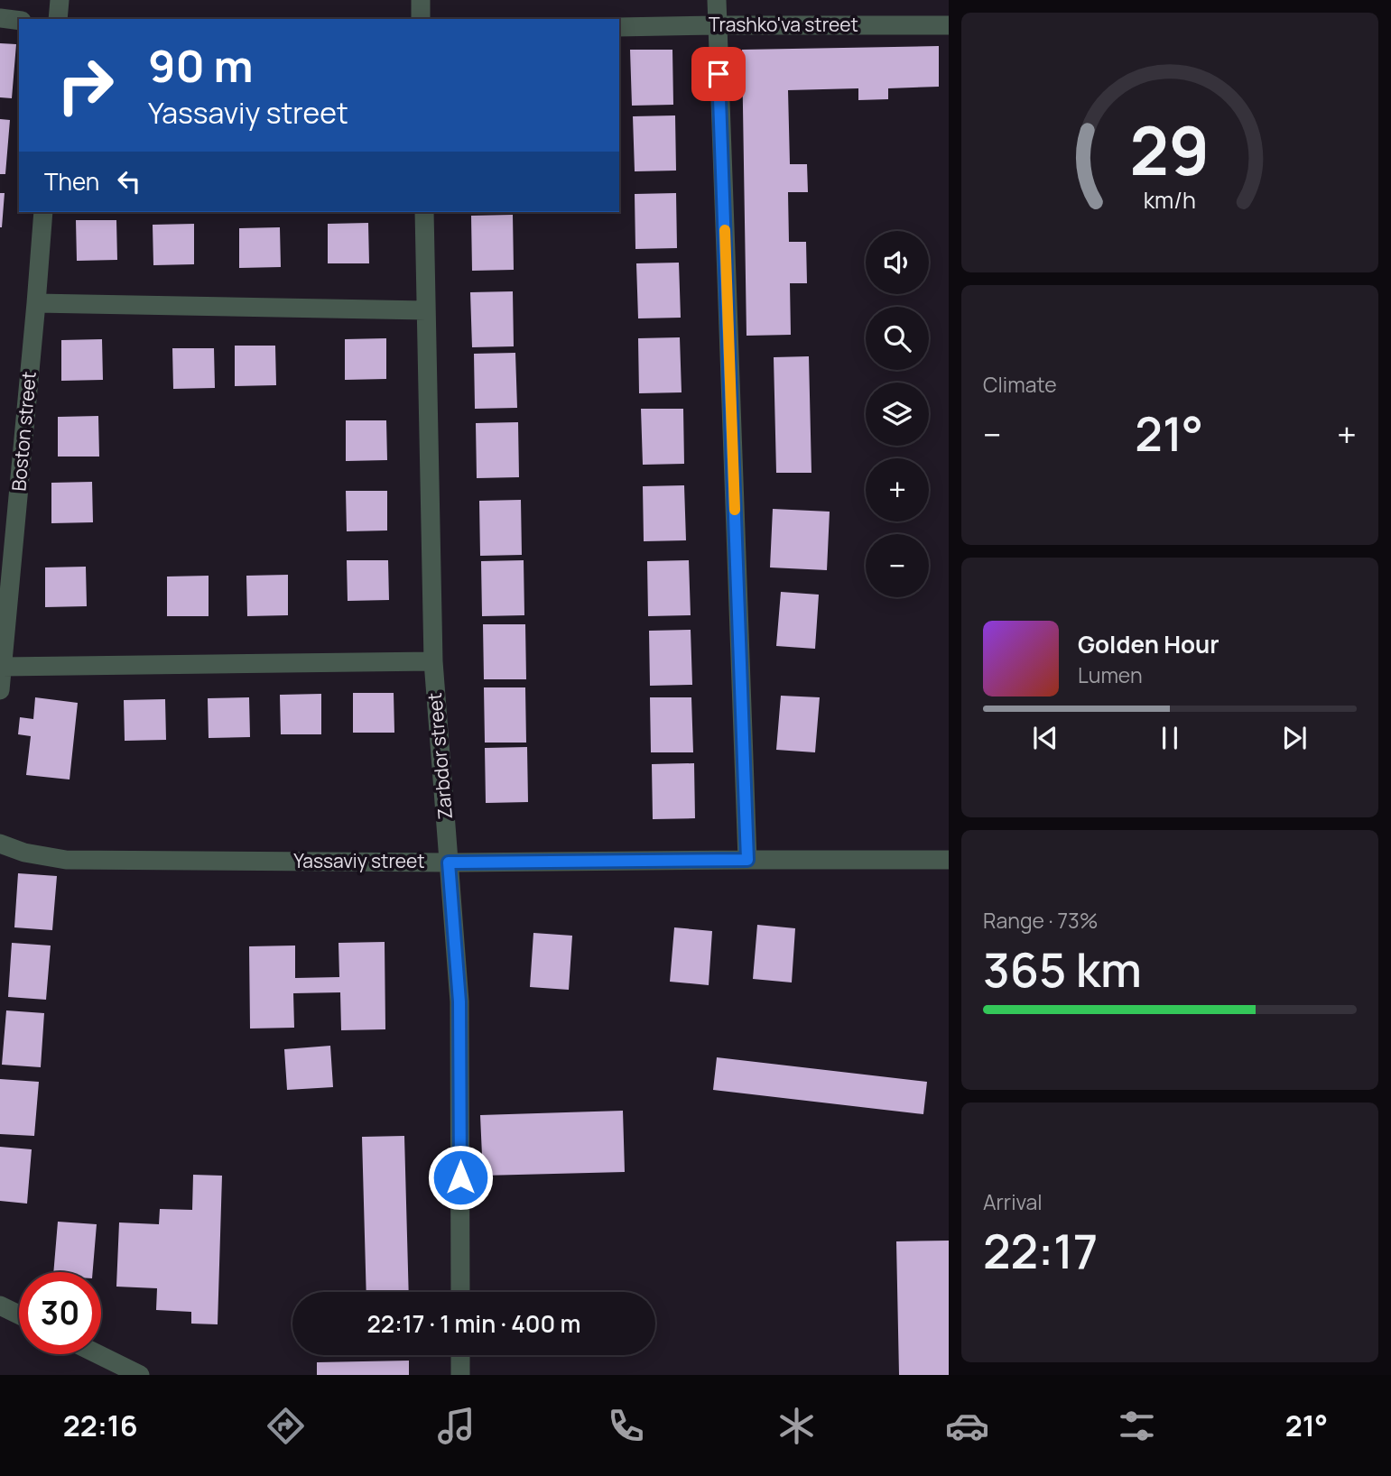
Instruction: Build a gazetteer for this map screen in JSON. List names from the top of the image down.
{
  "streets": {
    "street": [
      "Trashko'va street",
      "Boston street",
      "Zarbdor street",
      "Yassaviy street"
    ]
  },
  "crossings": [
    ["Zarbdor street", "Yassaviy street"]
  ],
  "page": {
    "turn": ["90 m", "Yassaviy street"],
    "then": "Then",
    "map_buttons": ["+", "−"],
    "tile": [
      "Climate",
      ["Range · 73%", "365 km"],
      ["Arrival", "22:17"]
    ],
    "heat": ["−", "21°", "+"],
    "song": ["Golden Hour", "Lumen"],
    "limit": "30",
    "trip": "22:17 · 1 min · 400 m",
    "tabs": ["22:16", "21°"],
    "gauge": ["29", "km/h"]
  }
}
